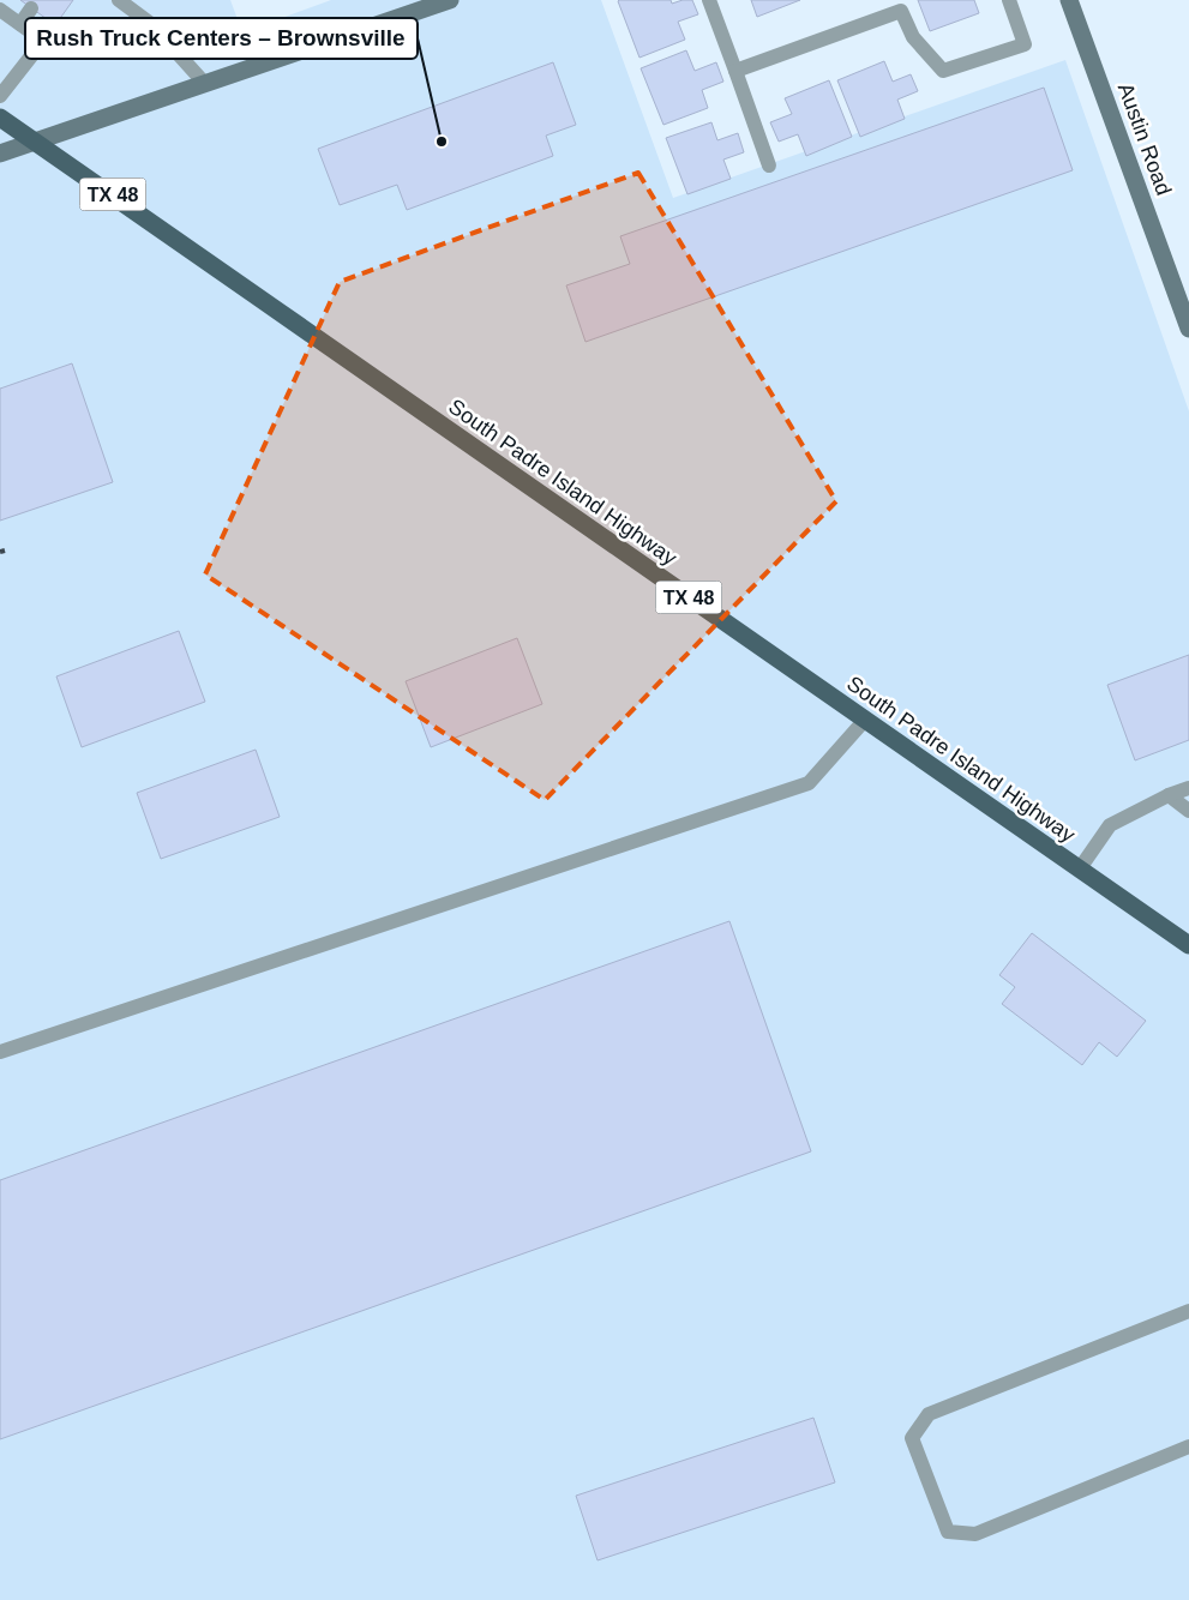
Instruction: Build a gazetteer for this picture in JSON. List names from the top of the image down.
{
  "streets": {
    "main road": ["TX 48", "South Padre Island Highway"],
    "street": ["Austin Road"]
  },
  "places": ["Rush Truck Centers – Brownsville"]
}
